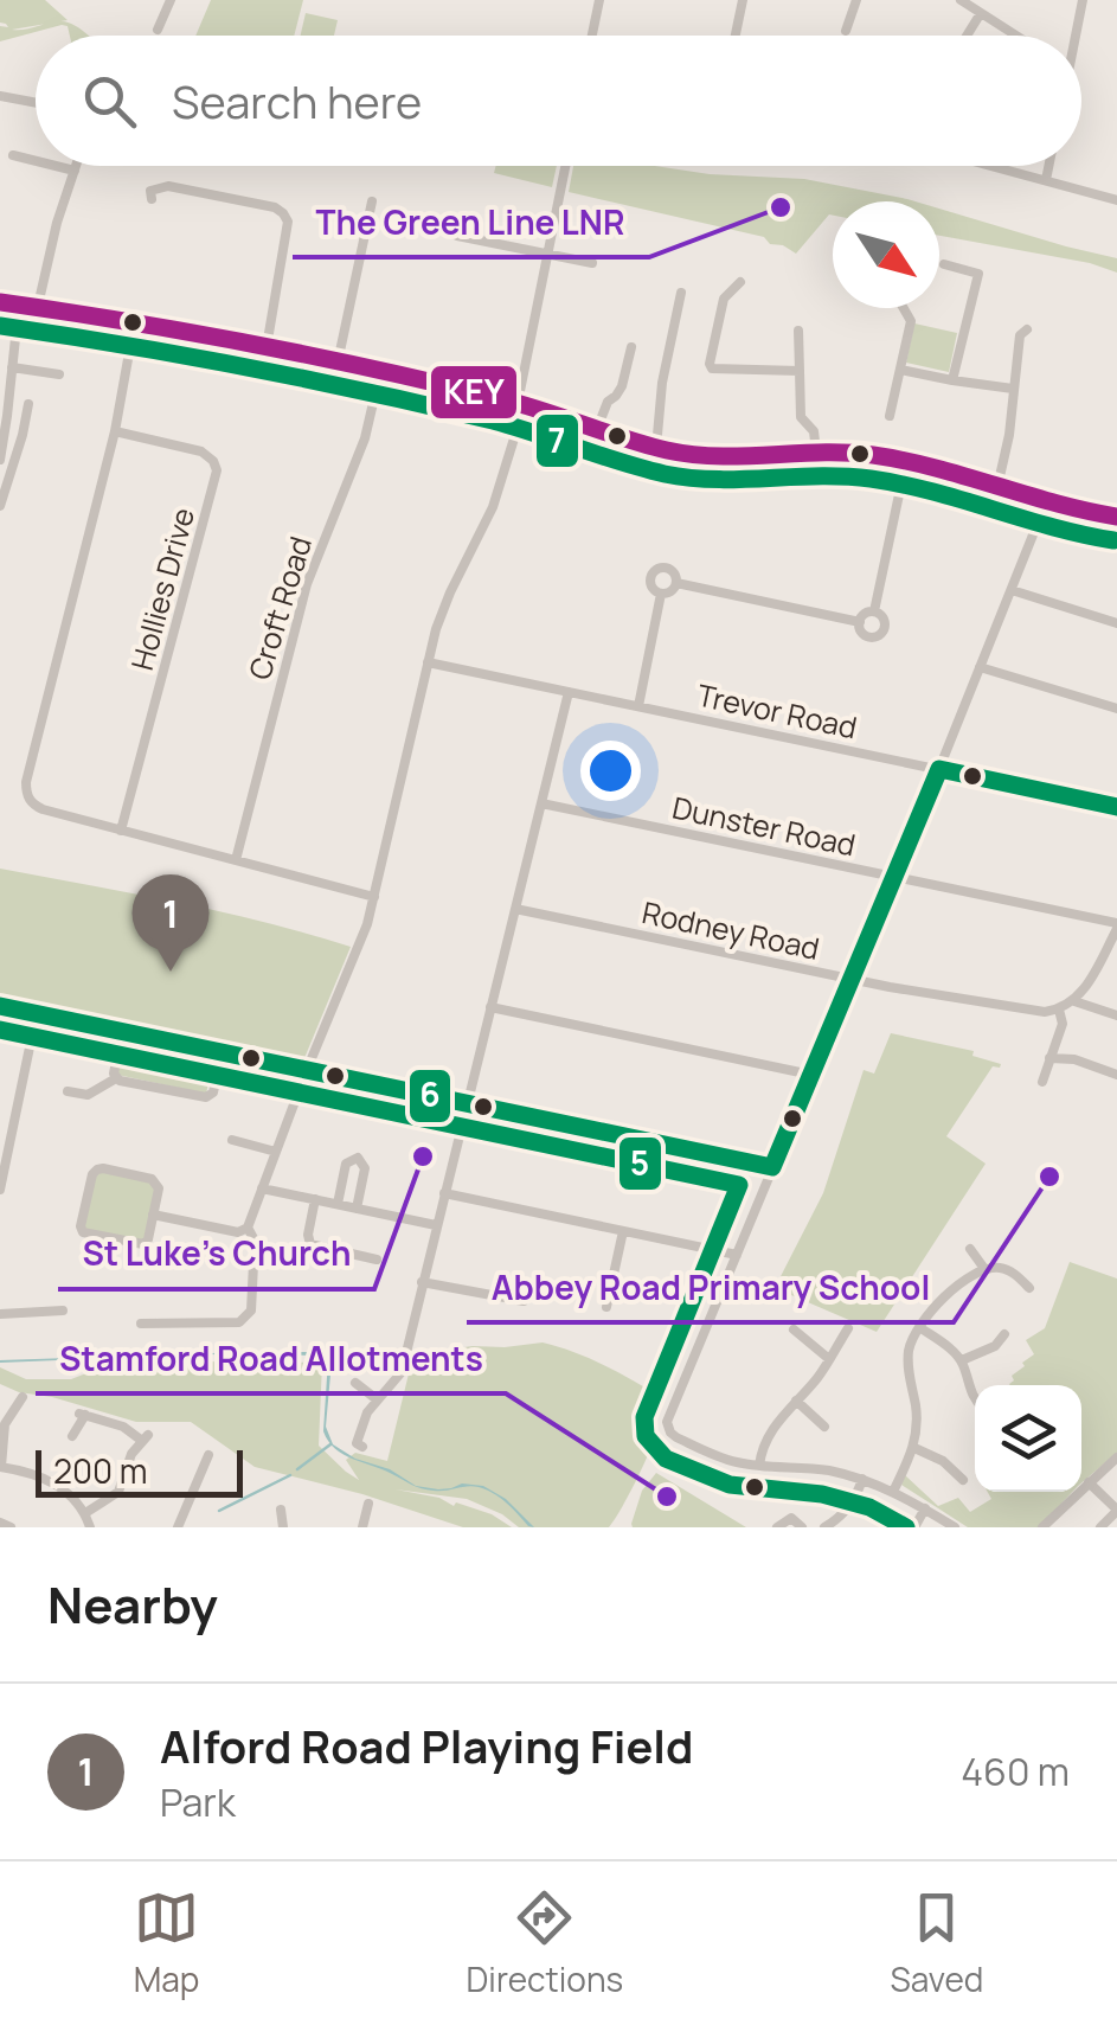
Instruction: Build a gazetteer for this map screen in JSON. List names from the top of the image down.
{
  "streets": {
    "street": [
      "Hollies Drive",
      "Croft Road",
      "Trevor Road",
      "Dunster Road",
      "Rodney Road"
    ]
  },
  "places": [
    "The Green Line LNR",
    "St Luke's Church",
    "Abbey Road Primary School",
    "Stamford Road Allotments"
  ],
  "lines": [
    "transit line KEY",
    "transit line 7",
    "transit line 6",
    "transit line 5"
  ],
  "scale_bar": "200 m",
  "north": "bottom right",
  "page": {
    "search": "Search here",
    "pins": "1",
    "scale": "200 m",
    "heading": "Nearby",
    "list": [
      {
        "mark": "1",
        "name": "Alford Road Playing Field",
        "note": "Park",
        "value": "460 m"
      }
    ],
    "nav": ["Map", "Directions", "Saved"]
  }
}
